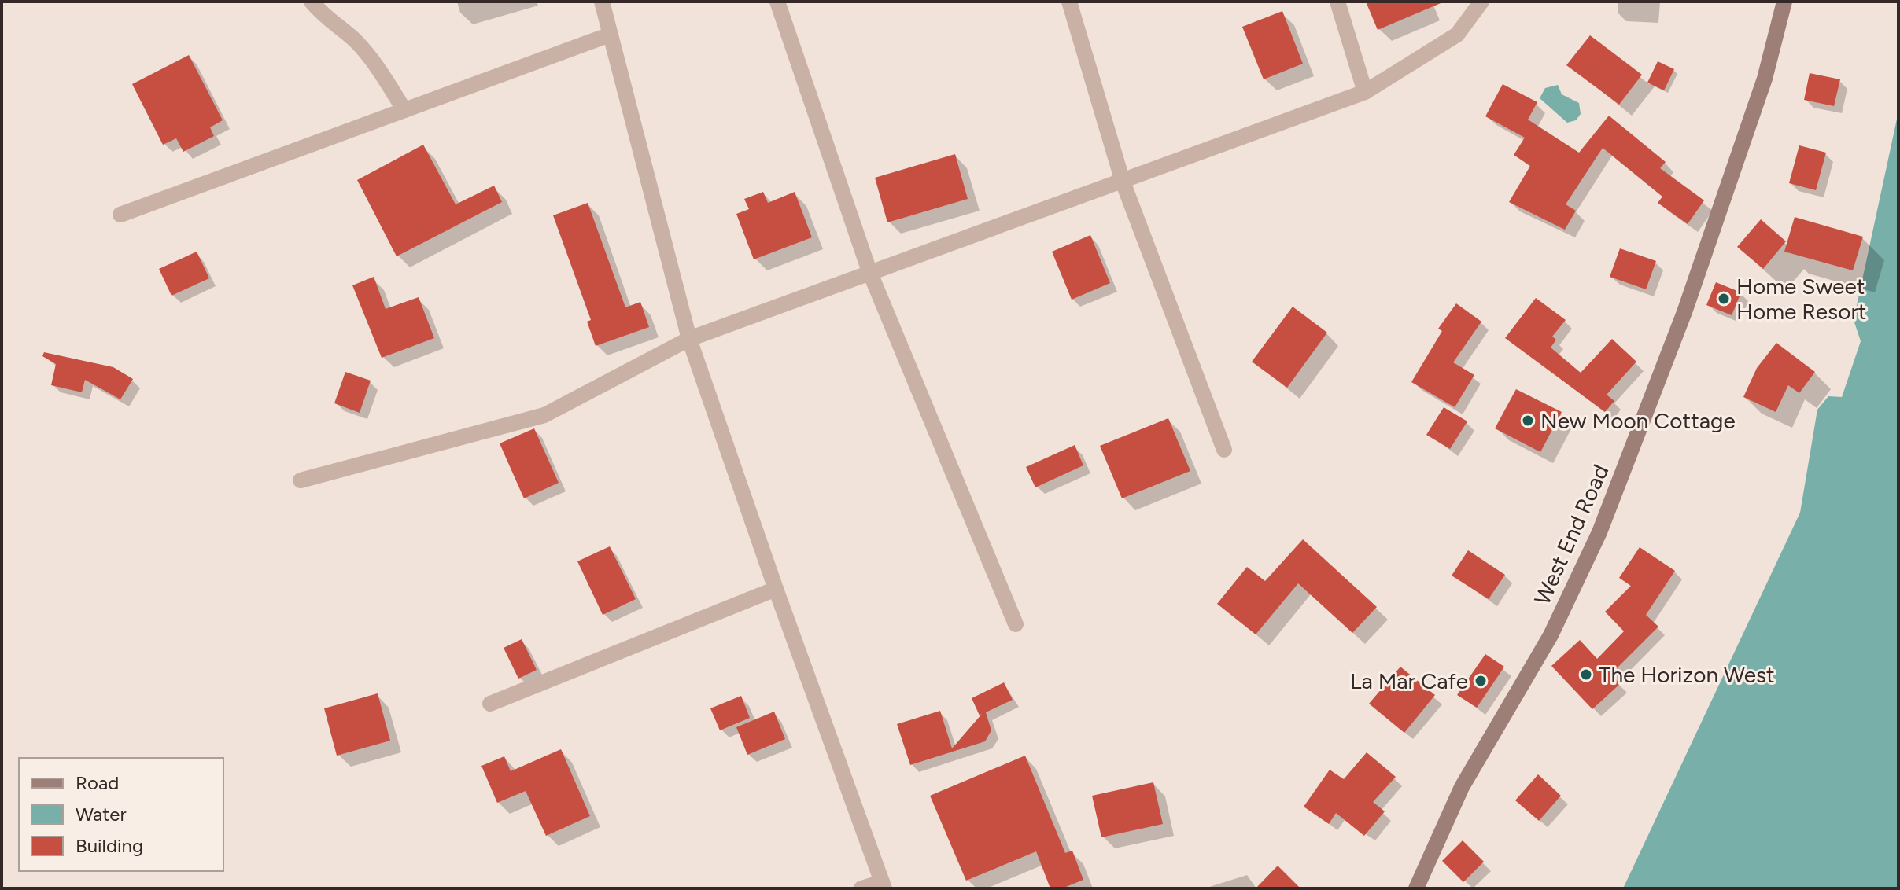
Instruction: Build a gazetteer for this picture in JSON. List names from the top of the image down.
{
  "streets": {
    "main road": ["West End Road"]
  },
  "places": [
    "Home Sweet Home Resort",
    "New Moon Cottage",
    "The Horizon West",
    "La Mar Cafe"
  ],
  "legend": ["Road", "Water", "Building"]
}
